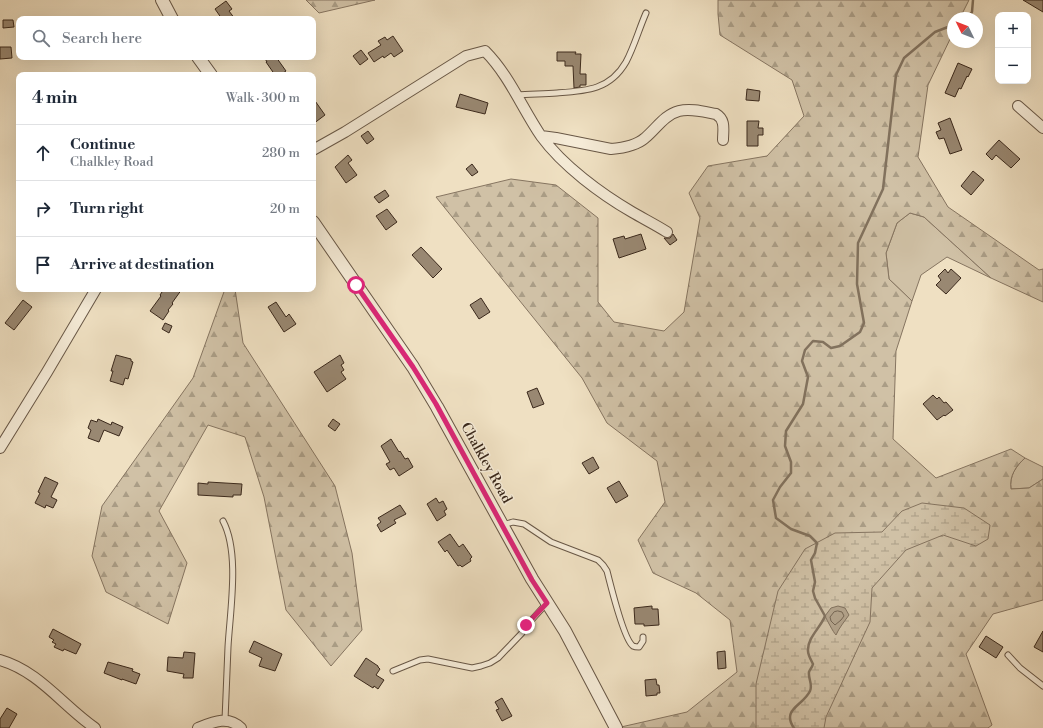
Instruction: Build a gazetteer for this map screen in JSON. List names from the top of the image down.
{
  "streets": {
    "street": ["Chalkley Road"]
  },
  "north": "top left",
  "page": {
    "map_buttons": ["+", "−"],
    "search": "Search here",
    "heading": ["4 min", "Walk · 300 m"],
    "list": [
      ["Continue", "Chalkley Road", "280 m"],
      ["Turn right", "20 m"],
      "Arrive at destination"
    ]
  }
}
